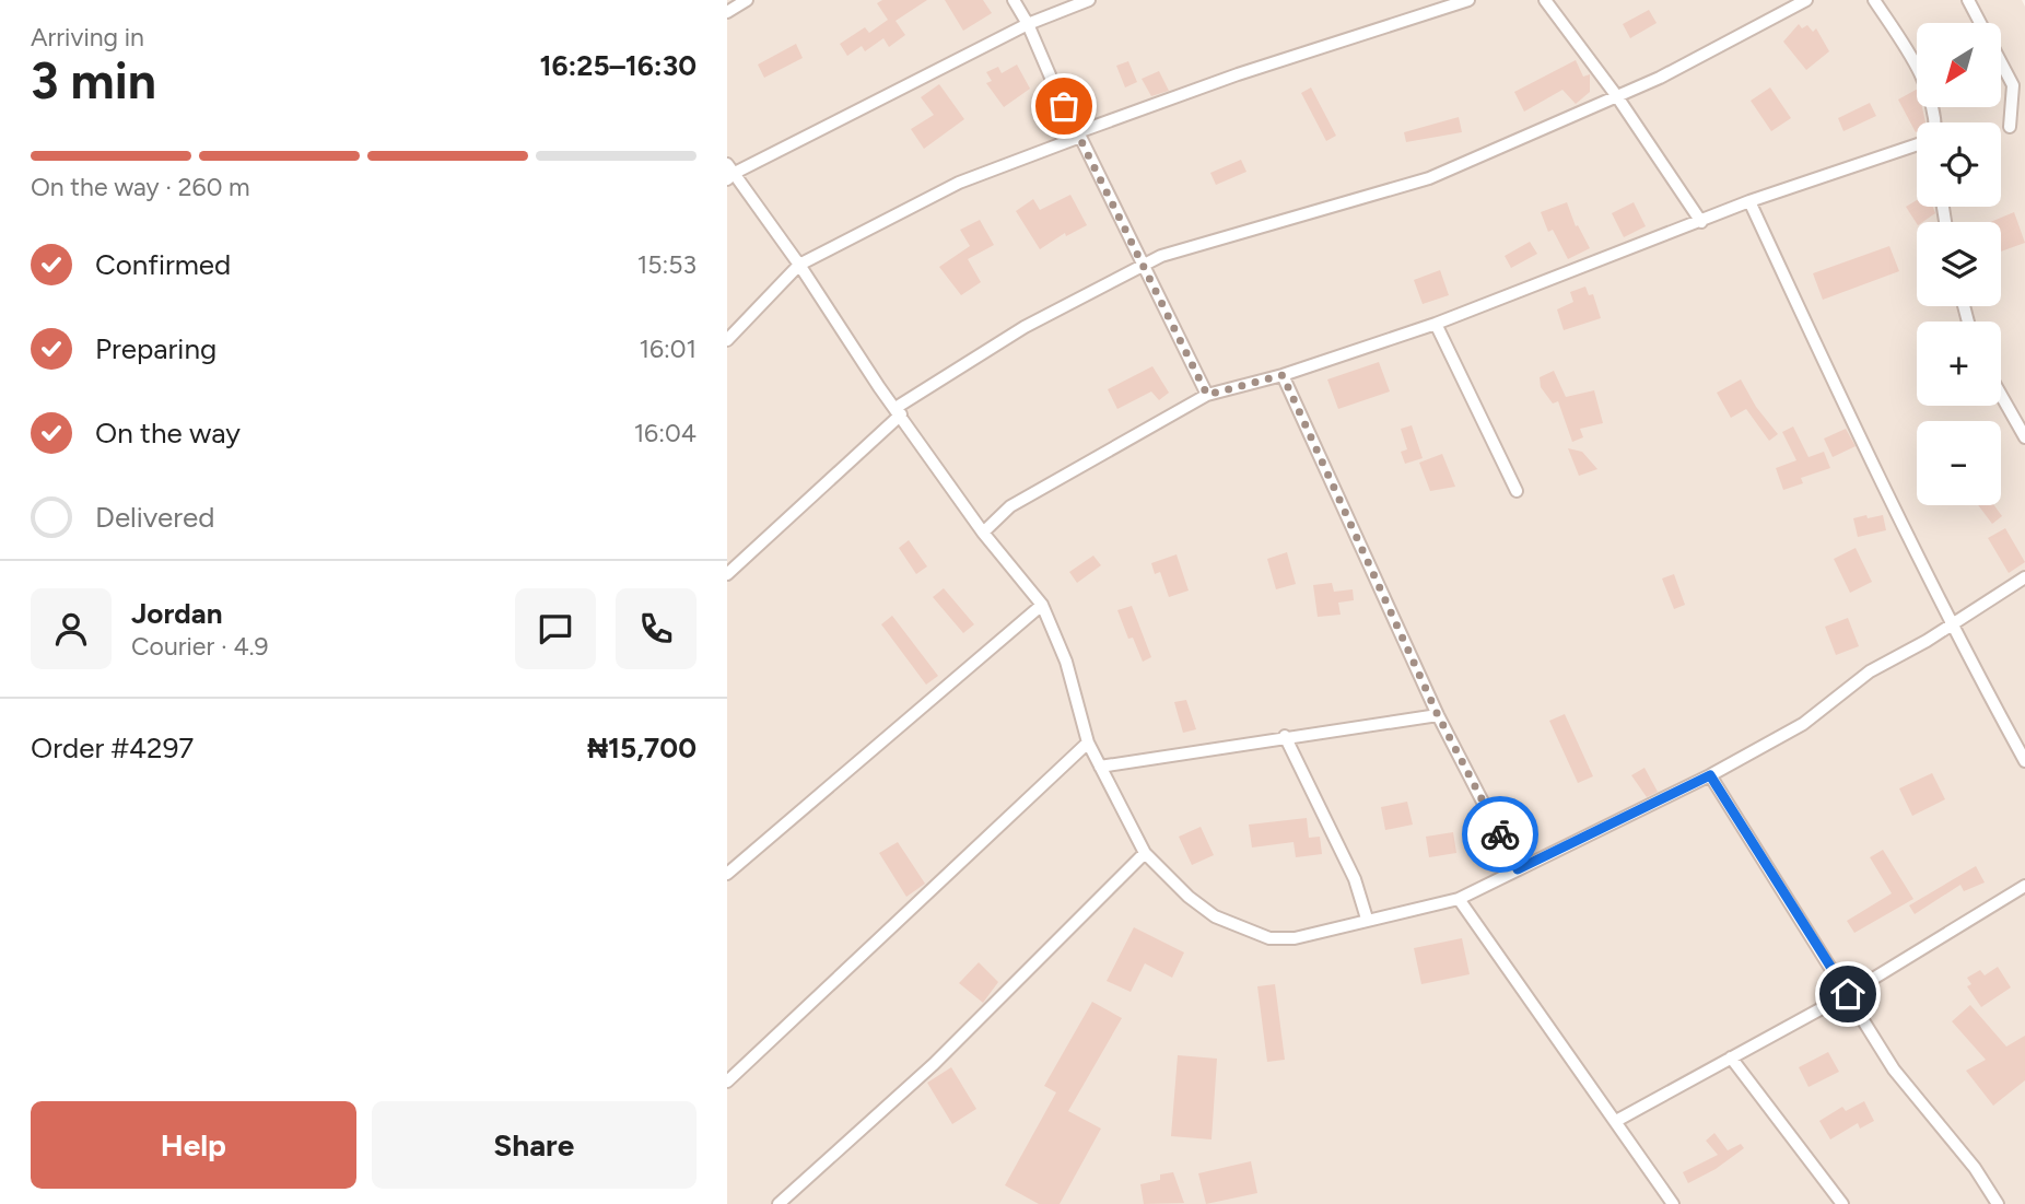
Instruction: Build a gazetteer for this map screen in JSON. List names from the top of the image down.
{
  "north": "bottom left",
  "page": {
    "heading": ["3 min", "Arriving in", "16:25–16:30"],
    "panel": [
      "Jordan",
      "Courier · 4.9",
      "Order #4297",
      "₦15,700"
    ],
    "map_buttons": ["+", "−"],
    "bar": "On the way · 260 m",
    "list": [
      ["Confirmed", "15:53"],
      ["Preparing", "16:01"],
      ["On the way", "16:04"],
      "Delivered"
    ],
    "buttons": ["Help", "Share"]
  }
}
